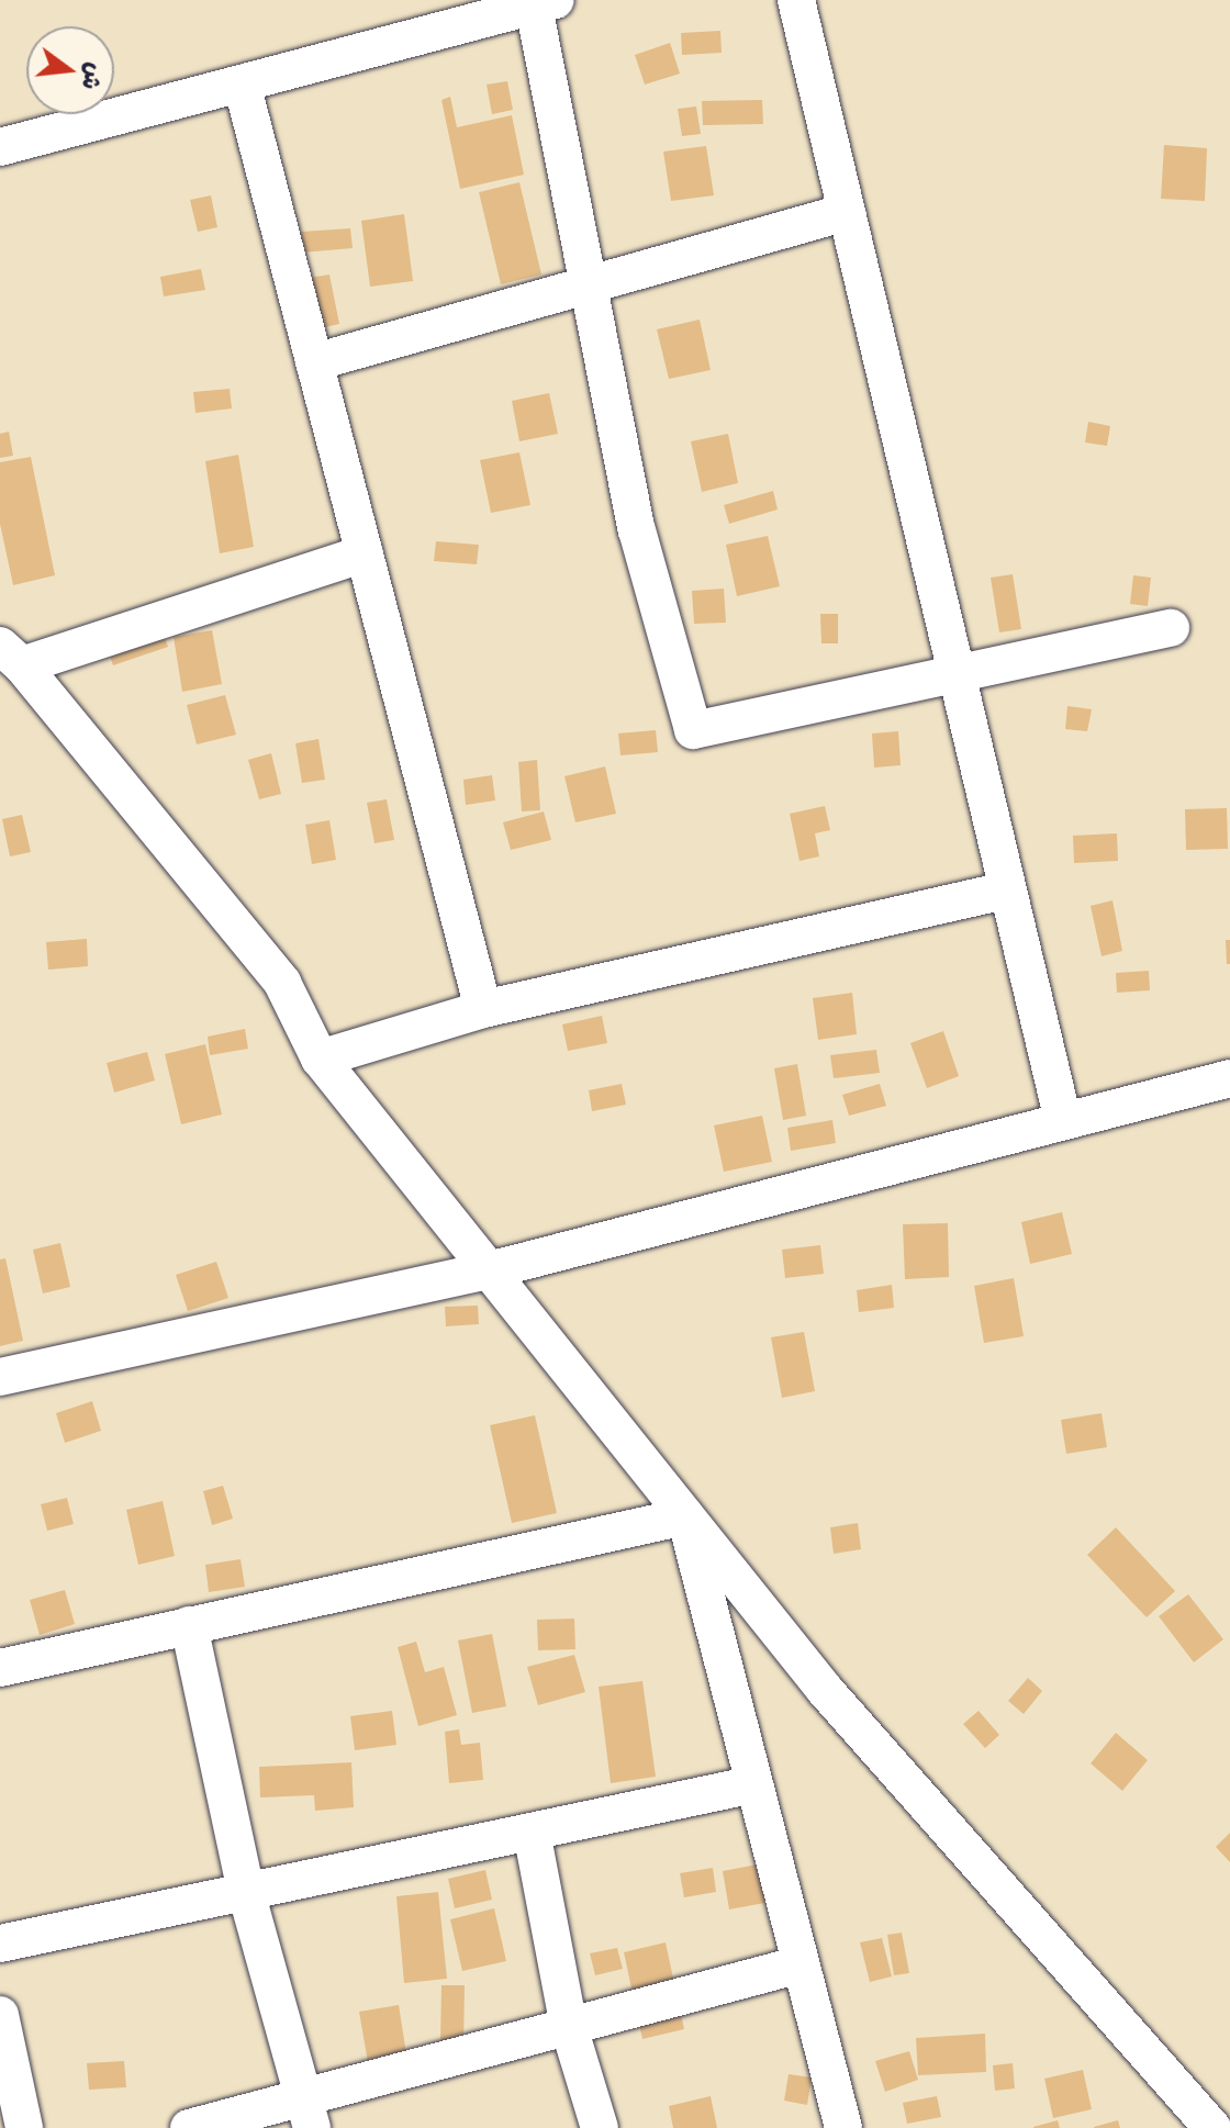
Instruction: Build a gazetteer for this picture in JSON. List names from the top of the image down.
{
  "north": "right"
}
